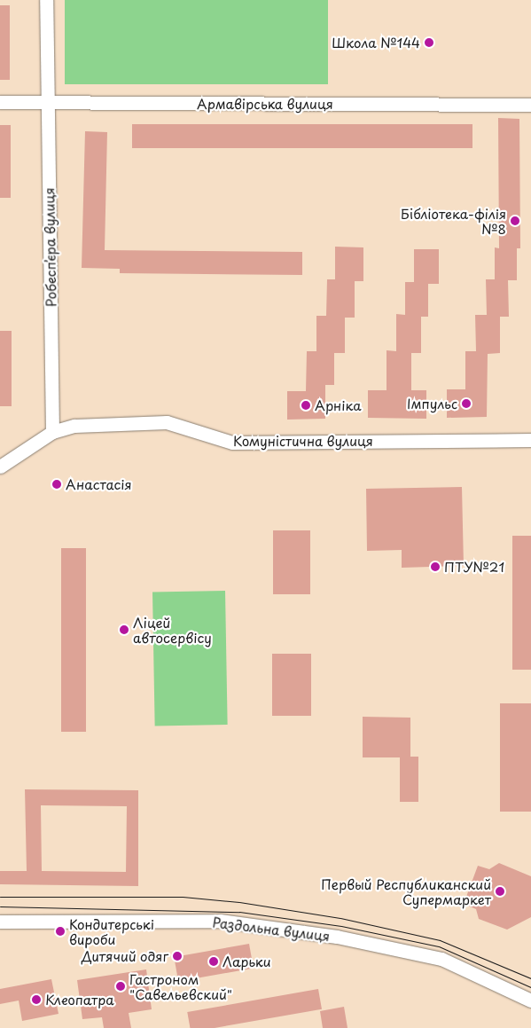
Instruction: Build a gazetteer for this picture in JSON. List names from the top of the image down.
{
  "streets": {
    "street": [
      "Армавірська вулиця",
      "Робесп’єра вулиця",
      "Комуністична вулиця",
      "Раздольна вулиця"
    ]
  },
  "crossings": [
    ["Армавірська вулиця", "Робесп’єра вулиця"],
    ["Робесп’єра вулиця", "Комуністична вулиця"]
  ],
  "places": [
    "Школа №144",
    "Бібліотека-філія №8",
    "Імпульс",
    "Арніка",
    "Анастасія",
    "ПТУ№21",
    "Ліцей автосервісу",
    "Первый Республиканский Супермаркет",
    "Кондитерські вироби",
    "Дитячий одяг",
    "Ларьки",
    "Гастроном \"Савельевский\"",
    "Клеопатра"
  ]
}
